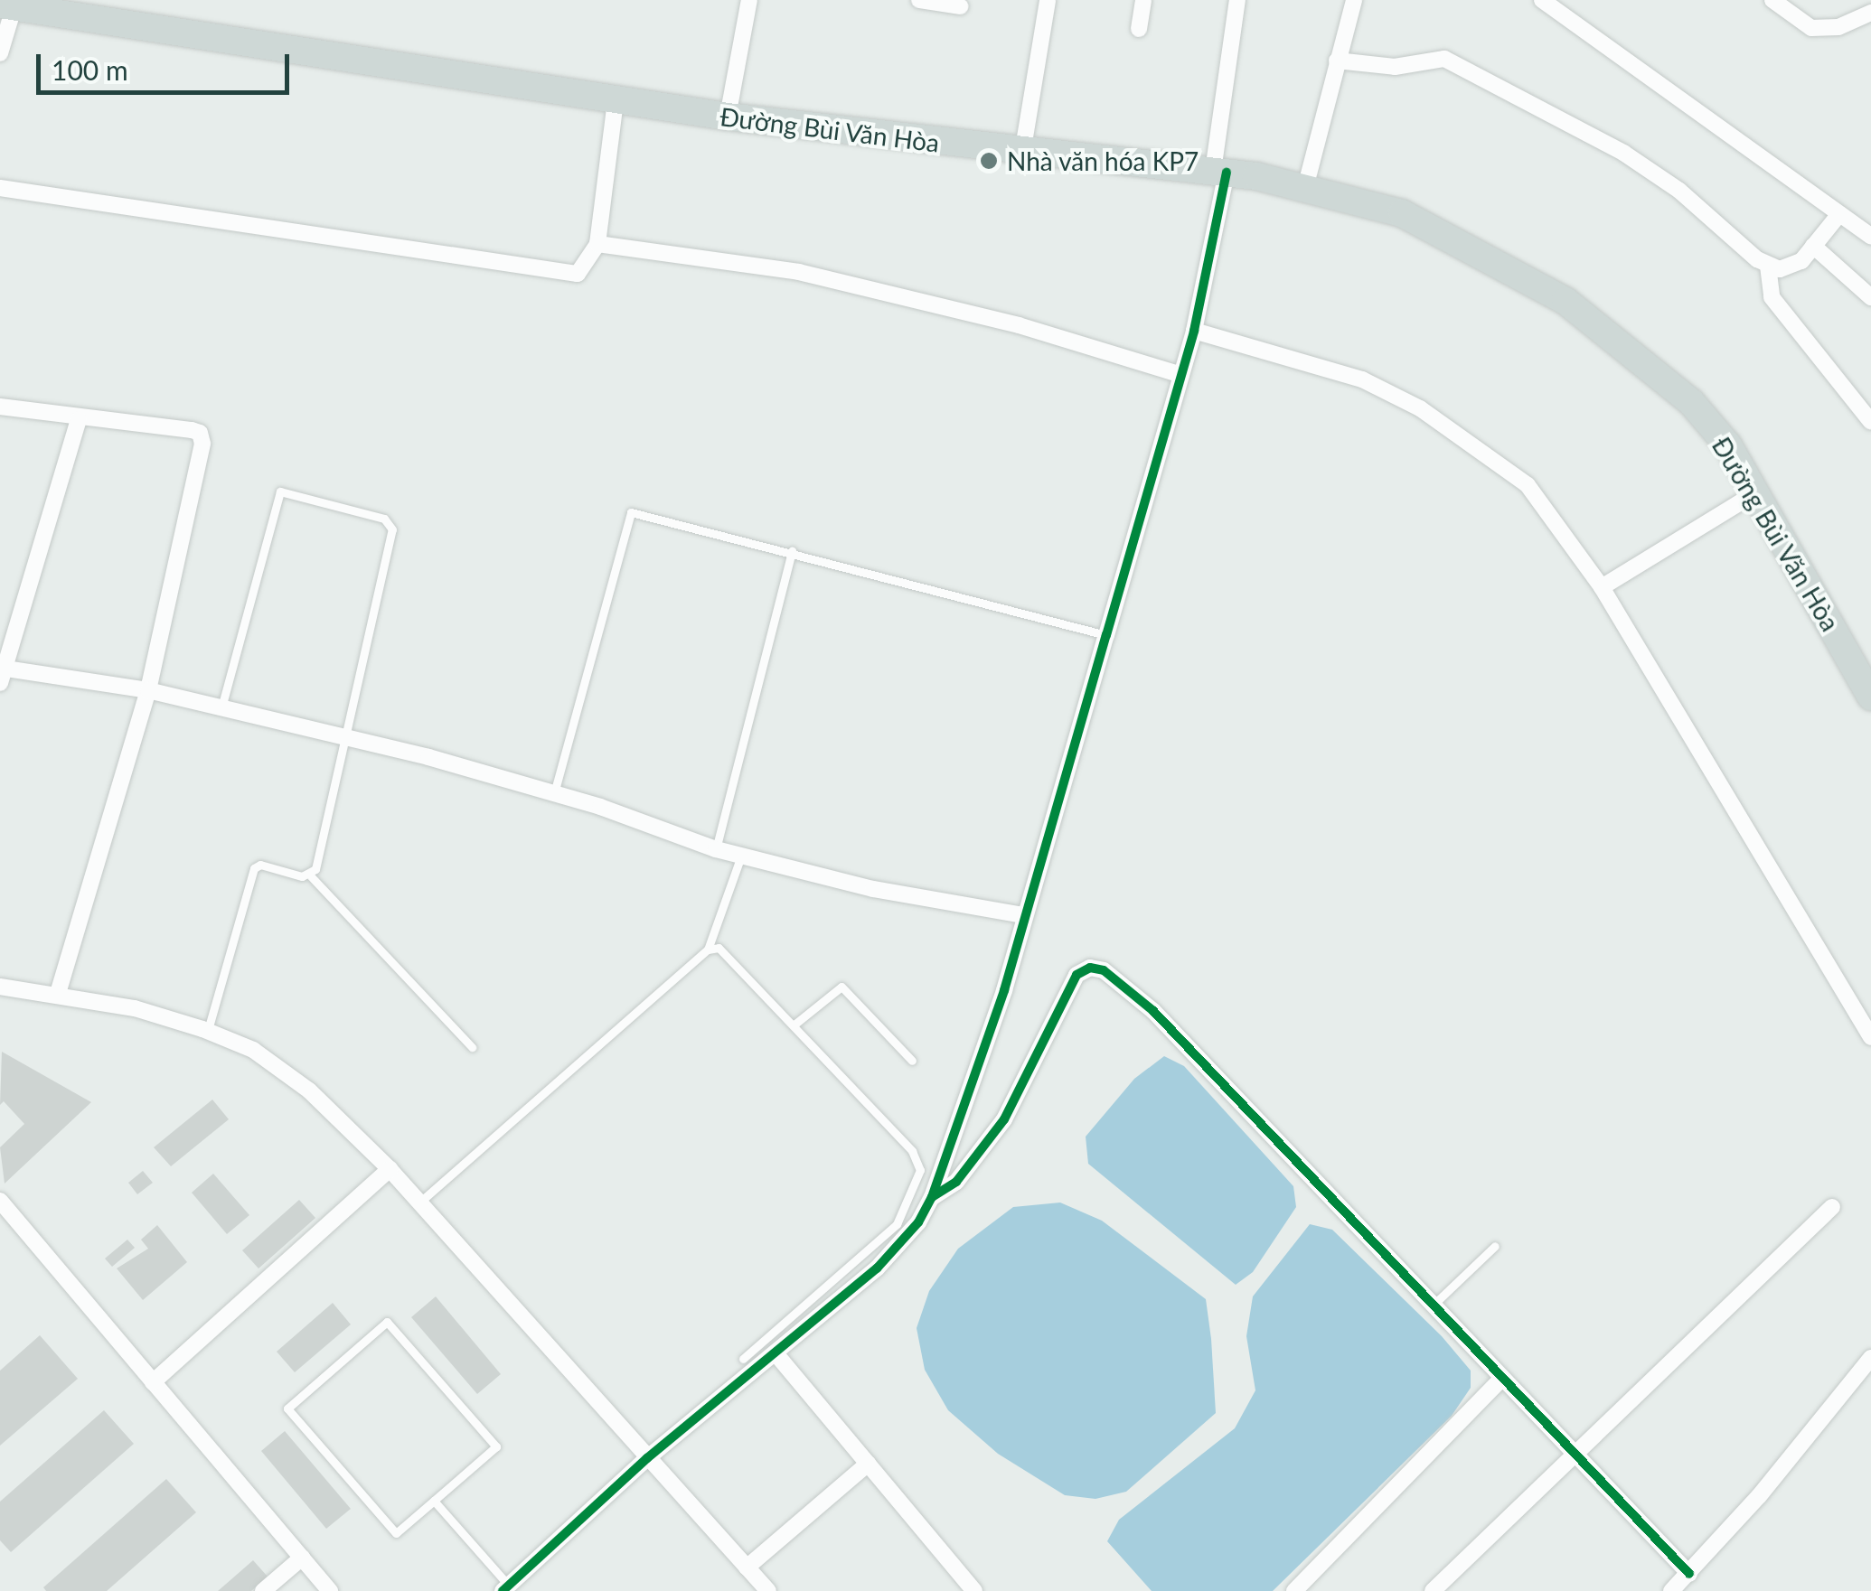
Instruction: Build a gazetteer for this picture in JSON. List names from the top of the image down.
{
  "streets": {
    "main road": ["Đường Bùi Văn Hòa"]
  },
  "places": ["Nhà văn hóa KP7"],
  "scale_bar": "100 m"
}
